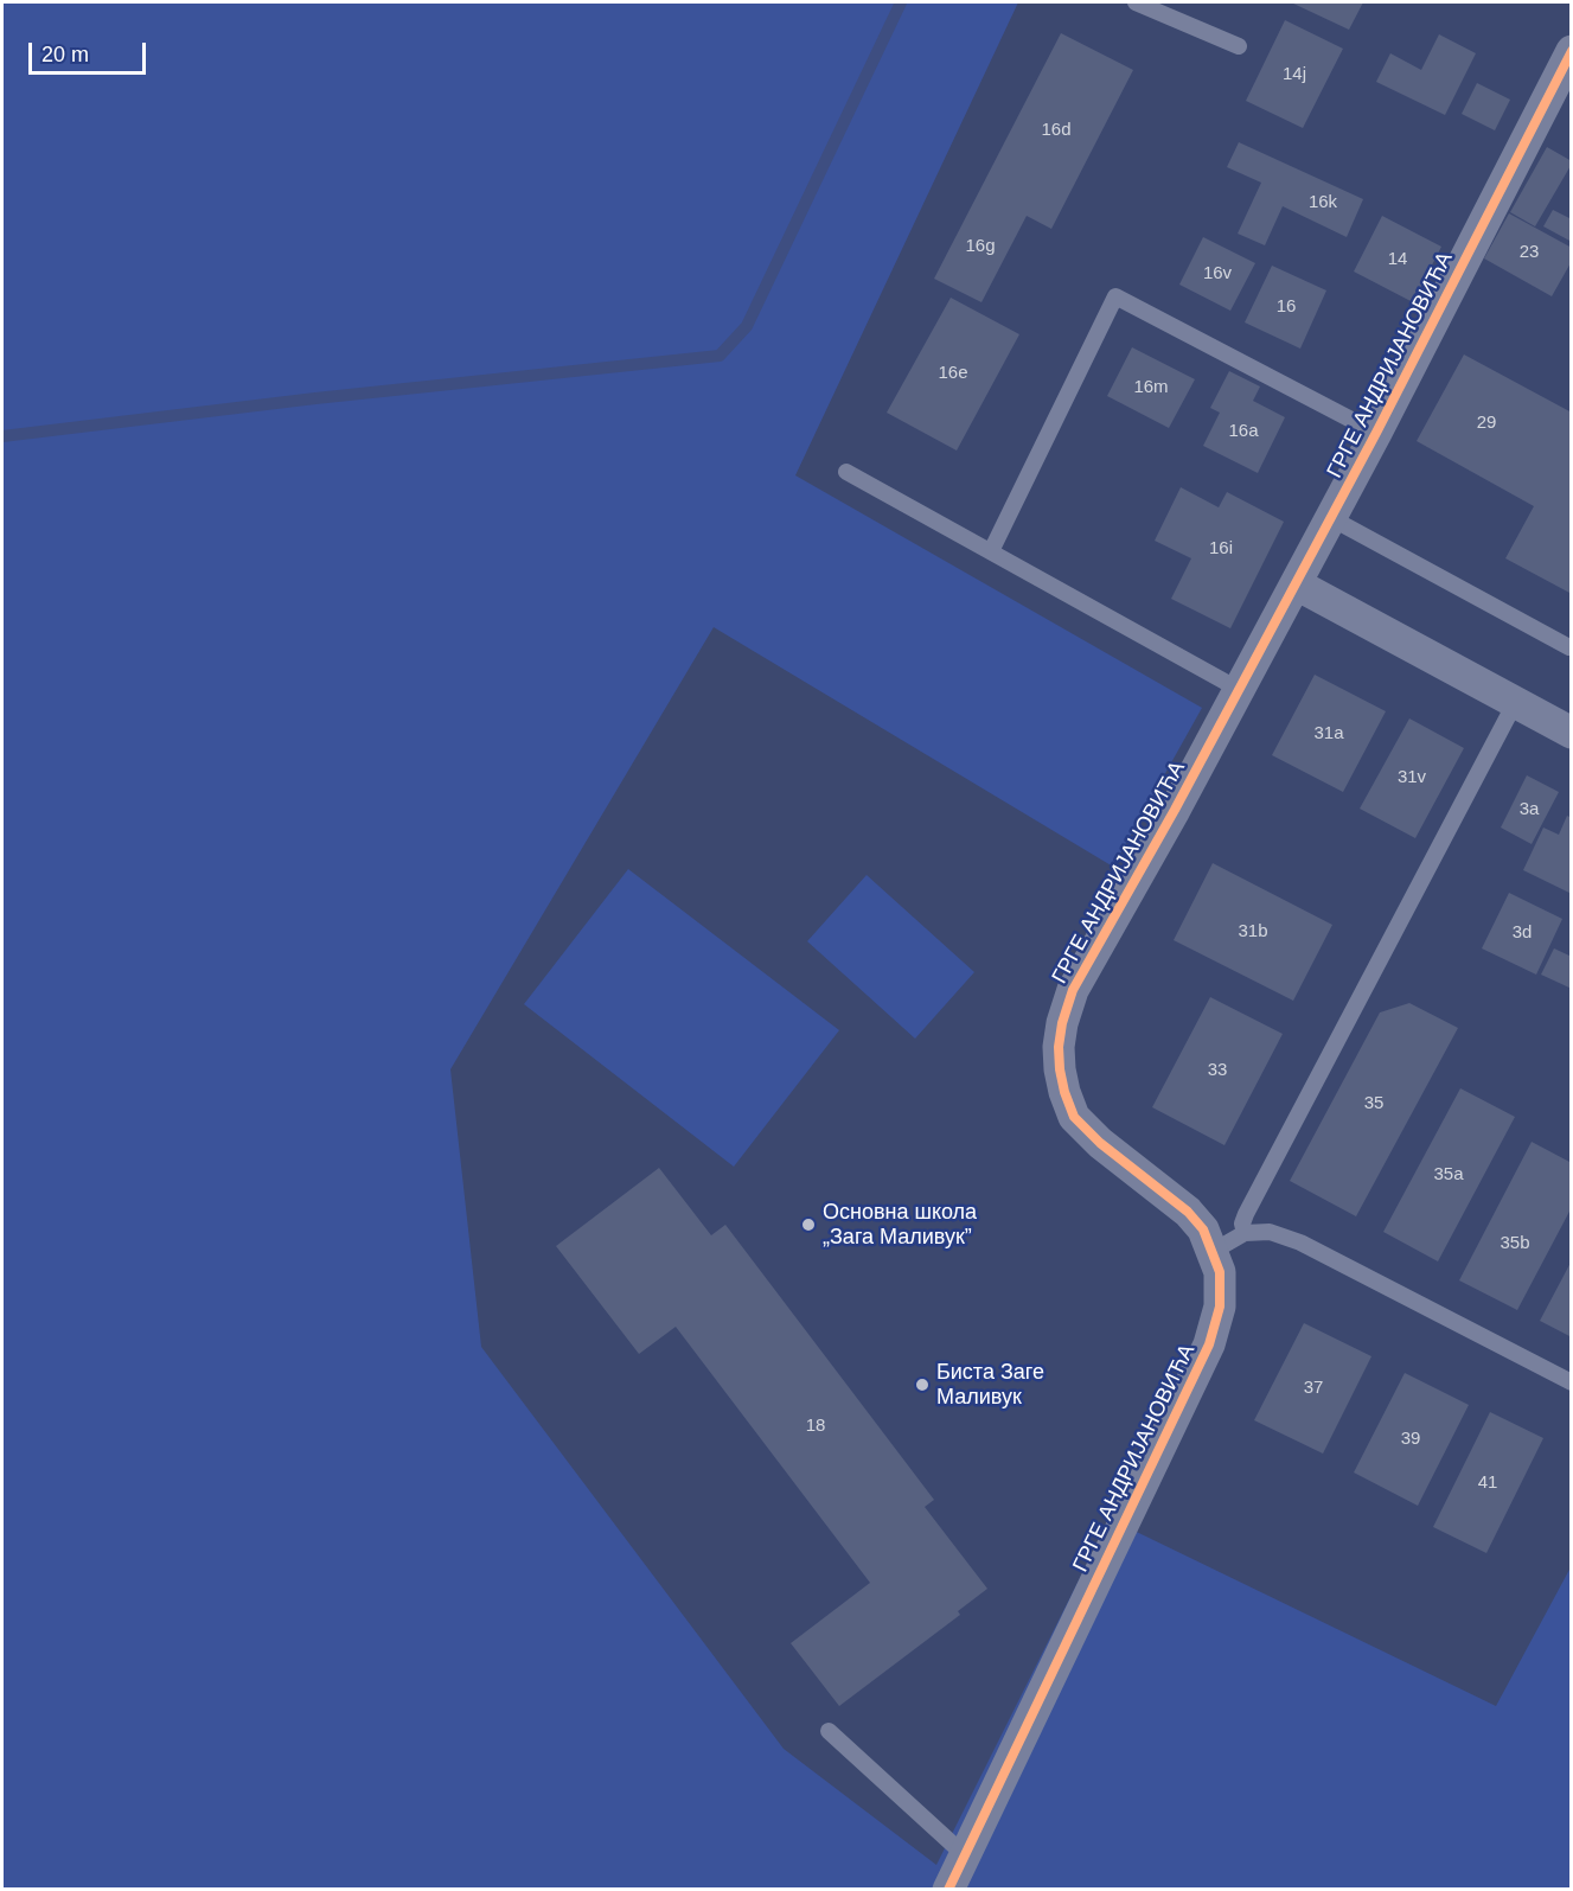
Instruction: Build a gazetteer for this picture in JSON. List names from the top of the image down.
{
  "streets": {
    "street": ["ГРГЕ АНДРИЈАНОВИЋА"]
  },
  "places": ["Основна школа „Зага Маливук”", "Биста Заге Маливук"],
  "house_numbers": [
    "14j",
    "16d",
    "16k",
    "16g",
    "23",
    "14",
    "16v",
    "16",
    "16e",
    "16m",
    "29",
    "16a",
    "16i",
    "31a",
    "31v",
    "3a",
    "31b",
    "3d",
    "33",
    "35",
    "35a",
    "35b",
    "37",
    "18",
    "39",
    "41"
  ],
  "scale_bar": "20 m"
}
